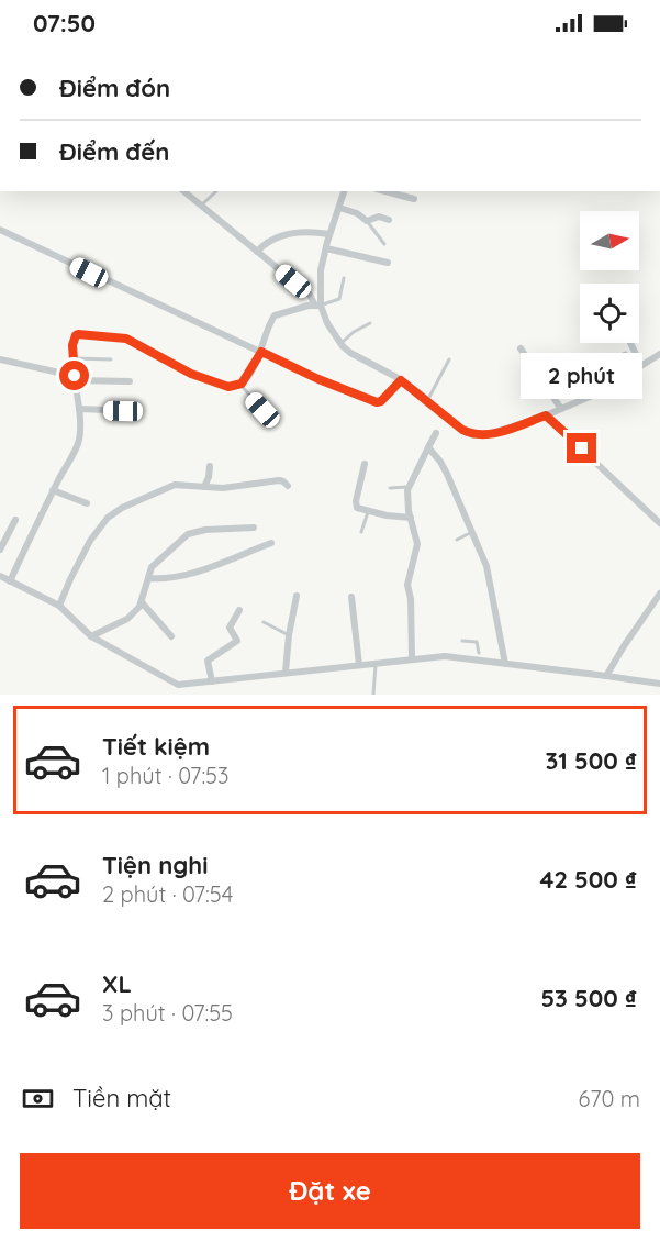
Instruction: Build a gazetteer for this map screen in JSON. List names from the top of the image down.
{
  "north": "right",
  "page": {
    "status": "07:50",
    "banner": ["Điểm đón", "Điểm đến"],
    "bubble": "2 phút",
    "list": [
      {
        "name": "Tiết kiệm",
        "note": "1 phút · 07:53",
        "value": "31 500 ₫"
      },
      {
        "name": "Tiện nghi",
        "note": "2 phút · 07:54",
        "value": "42 500 ₫"
      },
      {
        "name": "XL",
        "note": "3 phút · 07:55",
        "value": "53 500 ₫"
      }
    ],
    "pay": ["Tiền mặt", "670 m"],
    "buttons": "Đặt xe"
  }
}
